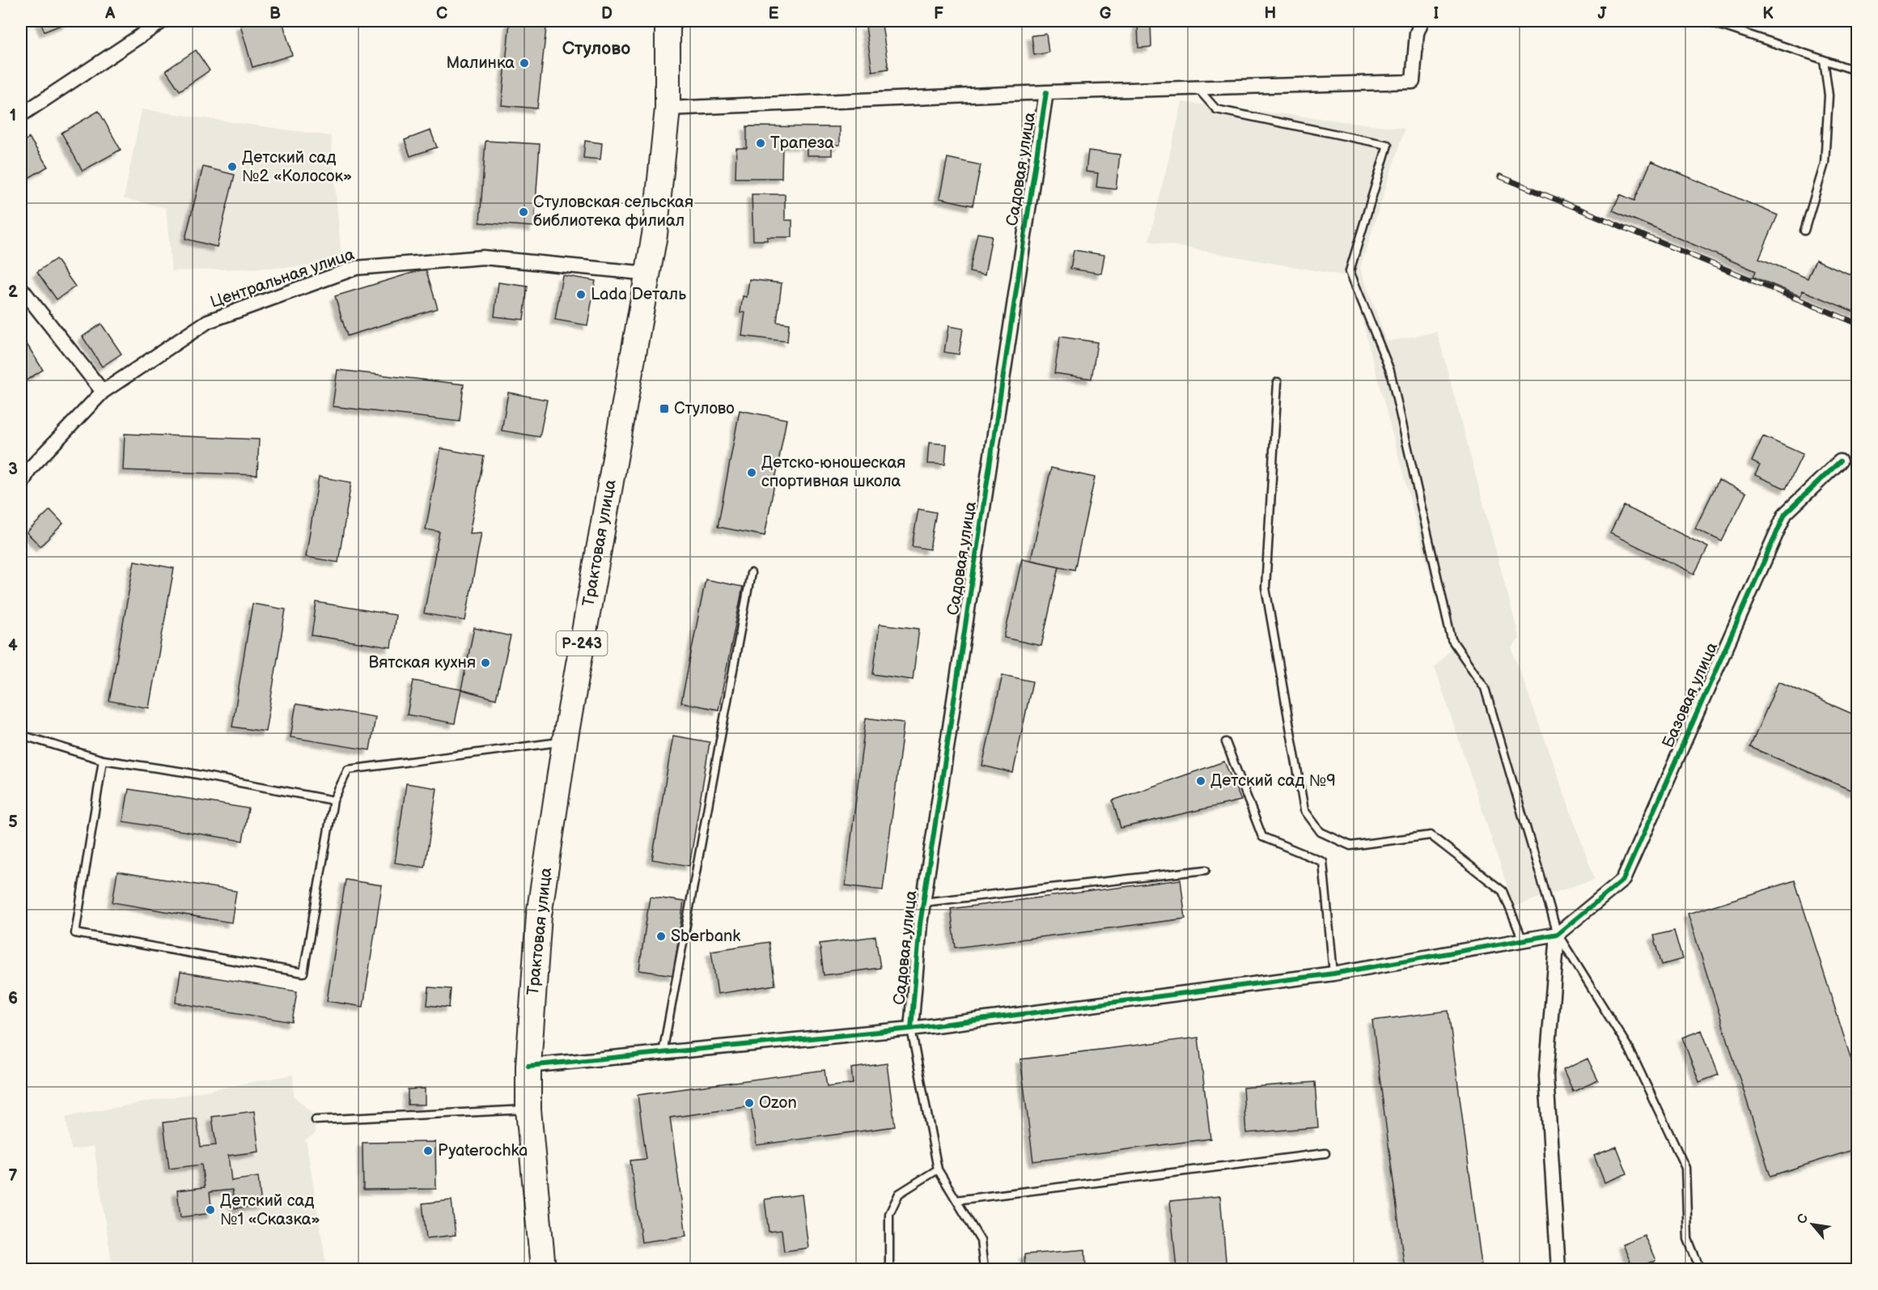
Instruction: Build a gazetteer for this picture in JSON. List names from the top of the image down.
{
  "streets": {
    "highway": ["Трактовая улица", "Р-243"],
    "street": ["Садовая улица", "Центральная улица", "Базовая улица"]
  },
  "crossings": [
    ["Центральная улица", "Трактовая улица"]
  ],
  "districts": ["Стулово"],
  "places": {
    "other": [
      "Малинка",
      "Трапеза",
      "Детский сад №2 «Колосок»",
      "Стуловская сельская библиотека филиал",
      "Lada Dеталь",
      "Детско-юношеская спортивная школа",
      "Вятская кухня",
      "Детский сад №9",
      "Sberbank",
      "Ozon",
      "Pyaterochka",
      "Детский сад №1 «Сказка»"
    ],
    "transit": ["Стулово"]
  },
  "north": "top left",
  "grid": {
    "columns": [
      "A",
      "B",
      "C",
      "D",
      "E",
      "F",
      "G",
      "H",
      "I",
      "J",
      "K"
    ],
    "rows": [
      "1",
      "2",
      "3",
      "4",
      "5",
      "6",
      "7"
    ]
  }
}
